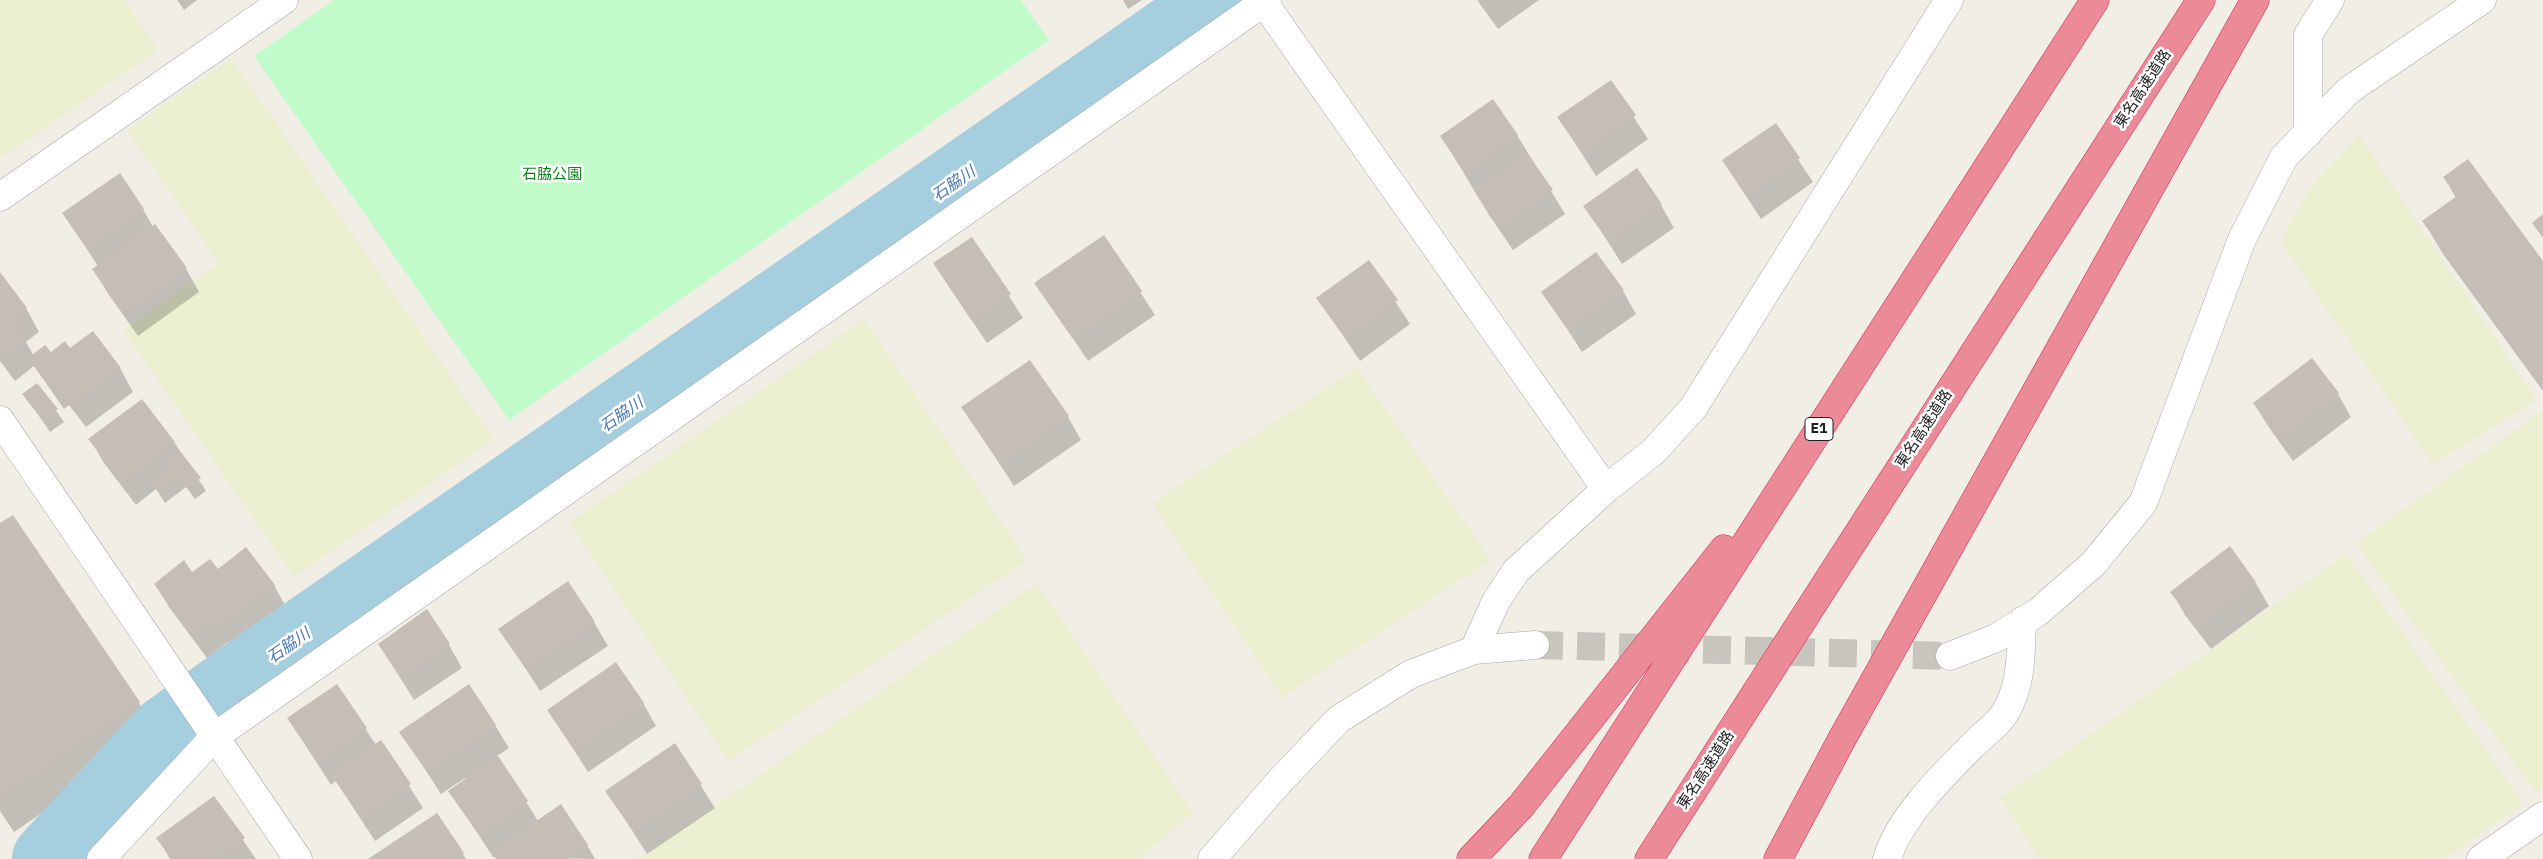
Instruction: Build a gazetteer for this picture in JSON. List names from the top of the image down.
{
  "streets": {
    "highway": ["東名高速道路", "E1"]
  },
  "water": ["石脇川"],
  "parks": ["石脇公園"]
}
